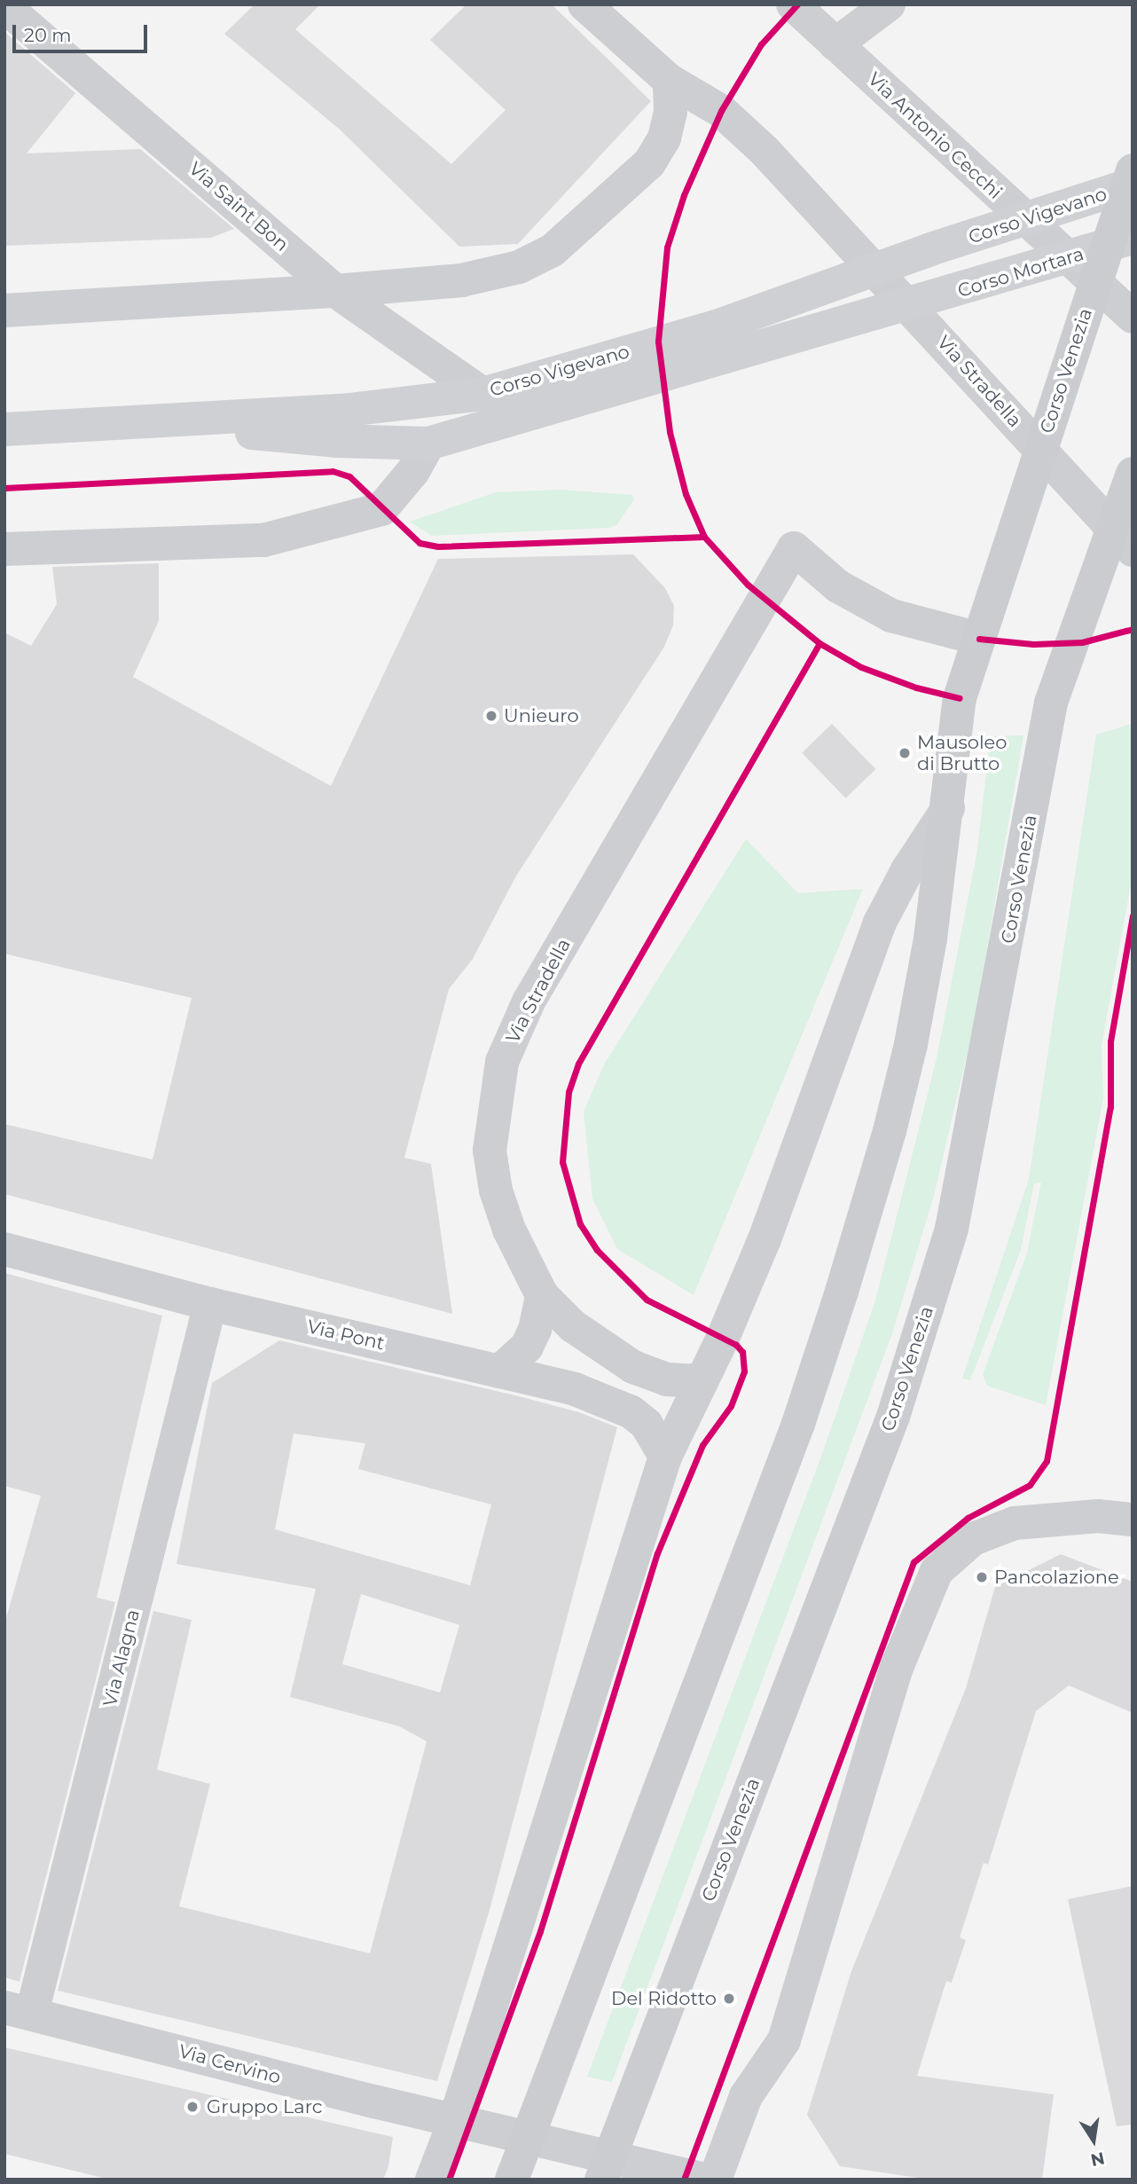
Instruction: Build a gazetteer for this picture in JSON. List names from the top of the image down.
{
  "streets": {
    "main road": ["Corso Vigevano", "Corso Mortara", "Corso Venezia"],
    "street": [
      "Via Antonio Cecchi",
      "Via Saint Bon",
      "Via Stradella",
      "Via Pont",
      "Via Alagna",
      "Via Cervino"
    ]
  },
  "crossings": [
    ["Via Antonio Cecchi", "Corso Vigevano"],
    ["Via Antonio Cecchi", "Corso Mortara"],
    ["Via Antonio Cecchi", "Corso Venezia"],
    ["Via Saint Bon", "Corso Vigevano"],
    ["Corso Vigevano", "Corso Mortara"],
    ["Corso Vigevano", "Corso Venezia"],
    ["Corso Vigevano", "Via Stradella"],
    ["Corso Mortara", "Corso Venezia"],
    ["Corso Mortara", "Via Stradella"],
    ["Corso Venezia", "Via Stradella"],
    ["Corso Venezia", "Via Pont"],
    ["Corso Venezia", "Via Cervino"],
    ["Via Pont", "Via Alagna"],
    ["Via Alagna", "Via Cervino"]
  ],
  "places": [
    "Unieuro",
    "Mausoleo di Brutto",
    "Pancolazione",
    "Del Ridotto",
    "Gruppo Larc"
  ],
  "scale_bar": "20 m",
  "north": "bottom"
}
